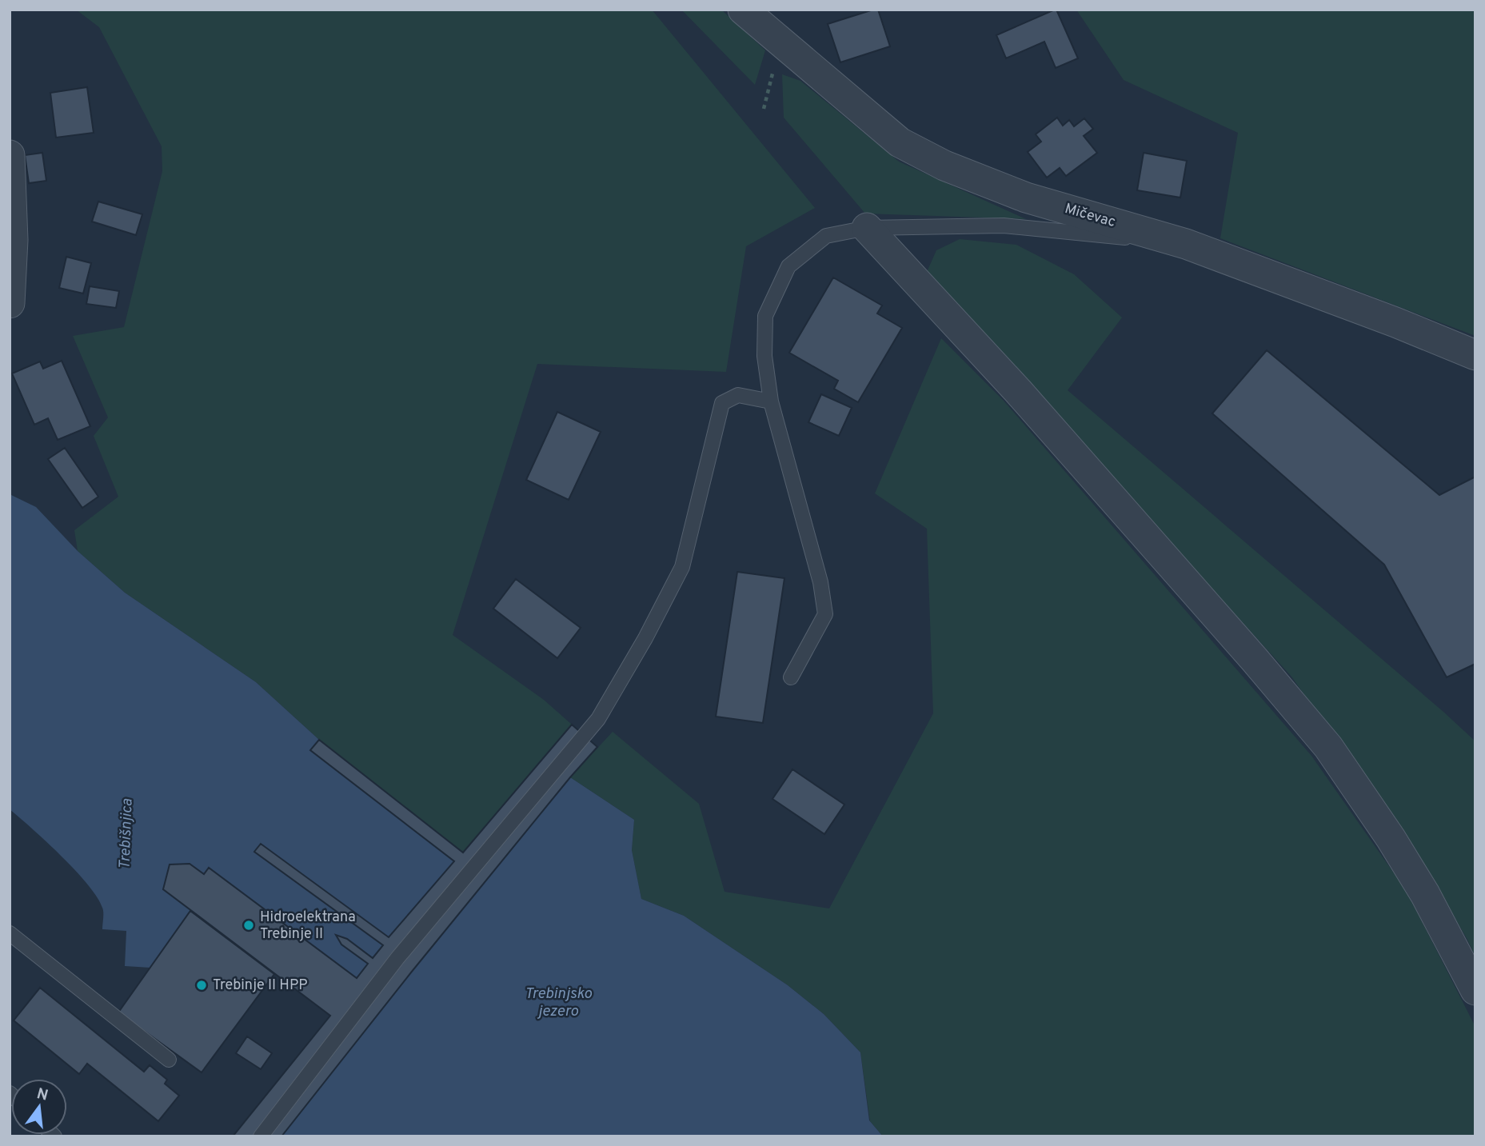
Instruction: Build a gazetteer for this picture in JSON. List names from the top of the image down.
{
  "streets": {
    "street": ["Mičevac"]
  },
  "water": ["Trebišnjica", "Trebinjsko jezero"],
  "places": ["Hidroelektrana Trebinje II", "Trebinje II HPP"],
  "north": "top"
}
